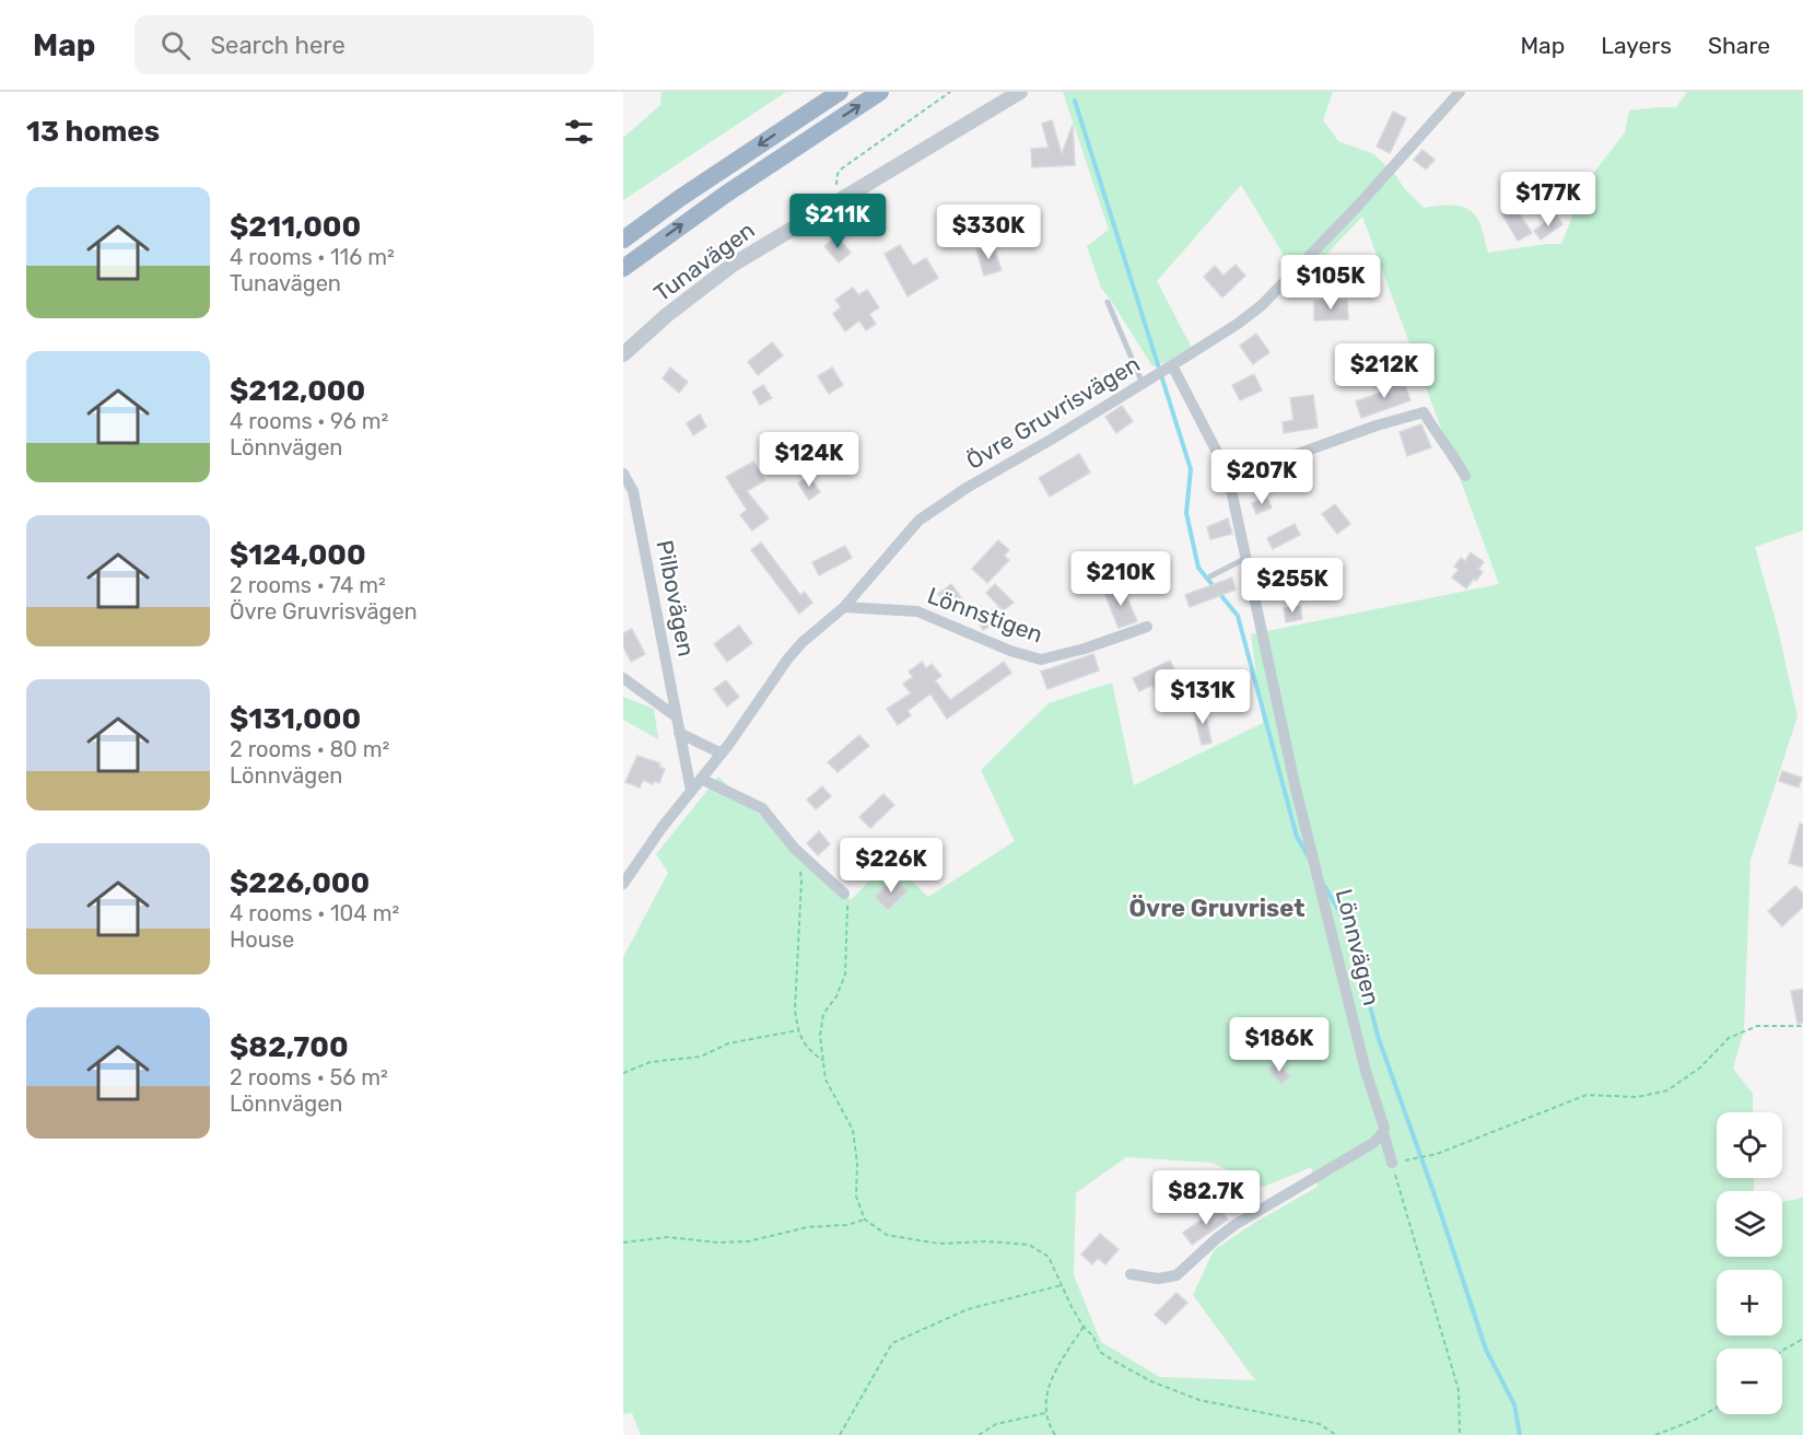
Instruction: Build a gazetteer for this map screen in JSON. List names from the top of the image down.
{
  "streets": {
    "street": [
      "Tunavägen",
      "Övre Gruvrisvägen",
      "Pilbovägen",
      "Lönnstigen",
      "Lönnvägen"
    ]
  },
  "crossings": [
    ["Övre Gruvrisvägen", "Pilbovägen"],
    ["Övre Gruvrisvägen", "Lönnstigen"],
    ["Övre Gruvrisvägen", "Lönnvägen"]
  ],
  "districts": ["Övre Gruvriset"],
  "page": {
    "header": "Map",
    "search": "Search here",
    "nav": ["Map", "Layers", "Share"],
    "heading": "13 homes",
    "list": [
      {
        "name": "$211,000",
        "note": "4 rooms · 116 m² · Tunavägen"
      },
      {
        "name": "$212,000",
        "note": "4 rooms · 96 m² · Lönnvägen"
      },
      {
        "name": "$124,000",
        "note": "2 rooms · 74 m² · Övre Gruvrisvägen"
      },
      {
        "name": "$131,000",
        "note": "2 rooms · 80 m² · Lönnvägen"
      },
      {
        "name": "$226,000",
        "note": "4 rooms · 104 m² · House"
      },
      {
        "name": "$82,700",
        "note": "2 rooms · 56 m² · Lönnvägen"
      }
    ],
    "price": [
      "$177K",
      "$211K",
      "$330K",
      "$105K",
      "$212K",
      "$124K",
      "$207K",
      "$210K",
      "$255K",
      "$131K",
      "$226K",
      "$186K",
      "$82.7K"
    ],
    "map_buttons": ["+", "−"]
  }
}
